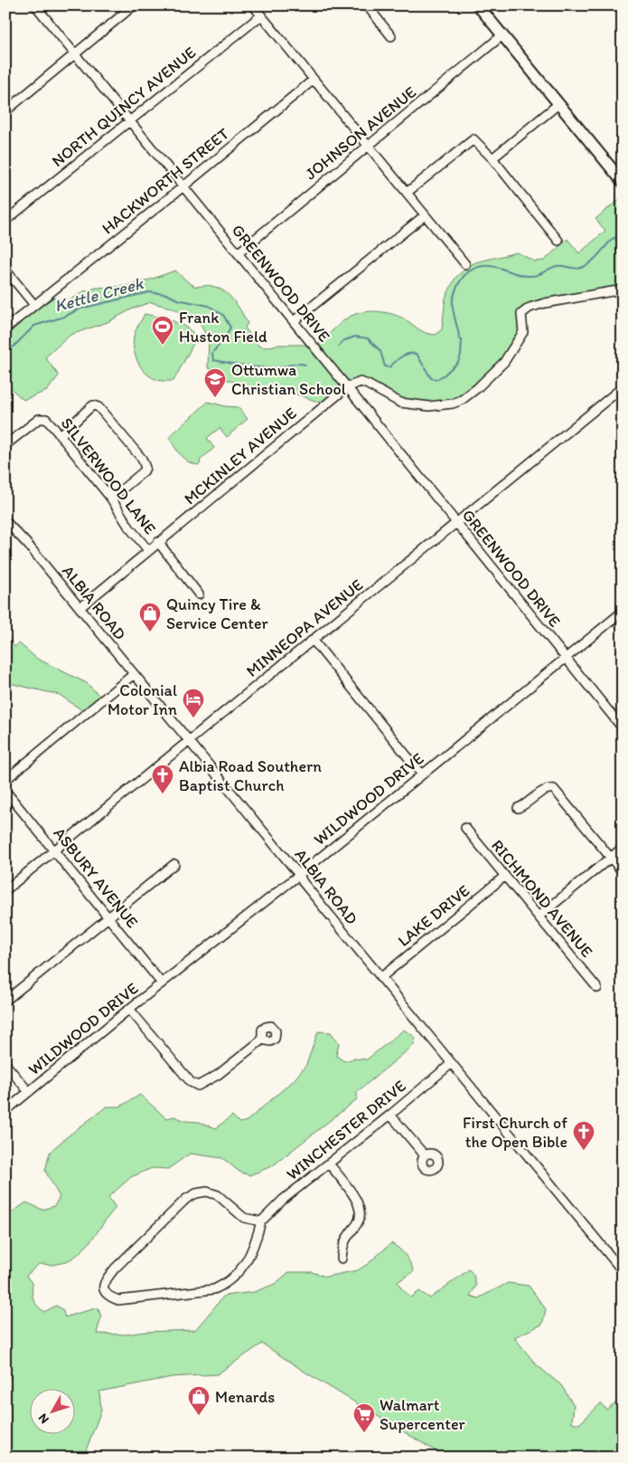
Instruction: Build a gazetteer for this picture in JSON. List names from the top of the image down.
{
  "streets": {
    "street": [
      "NORTH QUINCY AVENUE",
      "JOHNSON AVENUE",
      "HACKWORTH STREET",
      "GREENWOOD DRIVE",
      "MCKINLEY AVENUE",
      "SILVERWOOD LANE",
      "ALBIA ROAD",
      "MINNEOPA AVENUE",
      "WILDWOOD DRIVE",
      "ASBURY AVENUE",
      "RICHMOND AVENUE",
      "LAKE DRIVE",
      "WINCHESTER DRIVE"
    ]
  },
  "crossings": [
    ["NORTH QUINCY AVENUE", "GREENWOOD DRIVE"],
    ["JOHNSON AVENUE", "GREENWOOD DRIVE"],
    ["HACKWORTH STREET", "GREENWOOD DRIVE"],
    ["GREENWOOD DRIVE", "MCKINLEY AVENUE"],
    ["GREENWOOD DRIVE", "MINNEOPA AVENUE"],
    ["GREENWOOD DRIVE", "WILDWOOD DRIVE"],
    ["MCKINLEY AVENUE", "SILVERWOOD LANE"],
    ["MCKINLEY AVENUE", "ALBIA ROAD"],
    ["ALBIA ROAD", "MINNEOPA AVENUE"],
    ["ALBIA ROAD", "WILDWOOD DRIVE"],
    ["ALBIA ROAD", "LAKE DRIVE"],
    ["ALBIA ROAD", "WINCHESTER DRIVE"],
    ["MINNEOPA AVENUE", "ASBURY AVENUE"],
    ["WILDWOOD DRIVE", "ASBURY AVENUE"],
    ["RICHMOND AVENUE", "LAKE DRIVE"]
  ],
  "water": ["Kettle Creek"],
  "places": {
    "sports": ["Frank Huston Field"],
    "school or university": ["Ottumwa Christian School"],
    "shop": ["Quincy Tire & Service Center", "Menards"],
    "hotel": ["Colonial Motor Inn"],
    "church": ["Albia Road Southern Baptist Church", "First Church of the Open Bible"],
    "supermarket": ["Walmart Supercenter"]
  },
  "north": "bottom left"
}
